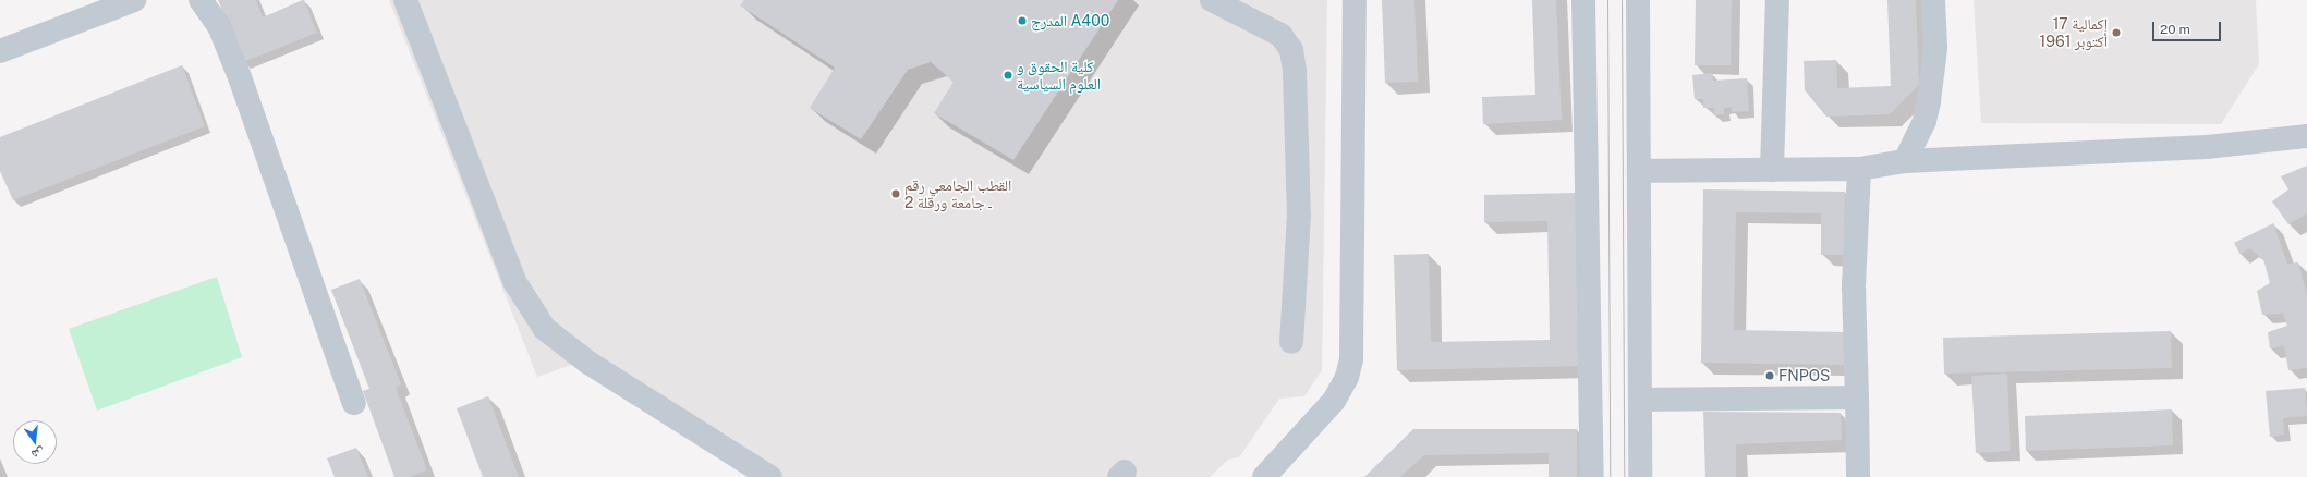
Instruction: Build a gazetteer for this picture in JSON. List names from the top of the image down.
{
  "places": [
    "المدرج A400",
    "إكمالية 17 أكتوبر 1961",
    "كلية الحقوق و العلوم السياسية",
    "القطب الجامعي رقم 2 ـ جامعة ورقلة",
    "FNPOS"
  ],
  "scale_bar": "20 m",
  "north": "bottom"
}
